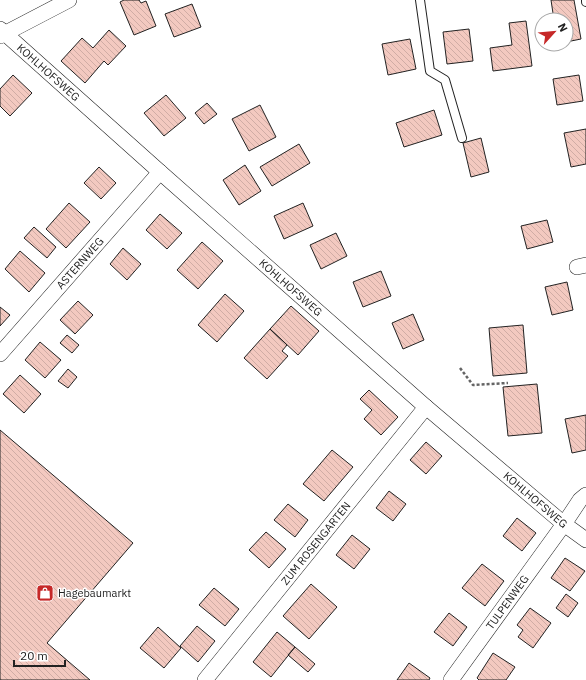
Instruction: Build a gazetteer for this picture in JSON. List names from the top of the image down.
{
  "streets": {
    "street": [
      "KOHLHOFSWEG",
      "ASTERNWEG",
      "ZUM ROSENGARTEN",
      "TULPENWEG"
    ]
  },
  "crossings": [
    ["KOHLHOFSWEG", "ASTERNWEG"],
    ["KOHLHOFSWEG", "ZUM ROSENGARTEN"],
    ["KOHLHOFSWEG", "TULPENWEG"]
  ],
  "places": {
    "shop": ["Hagebaumarkt"]
  },
  "scale_bar": "20 m",
  "north": "top right"
}
